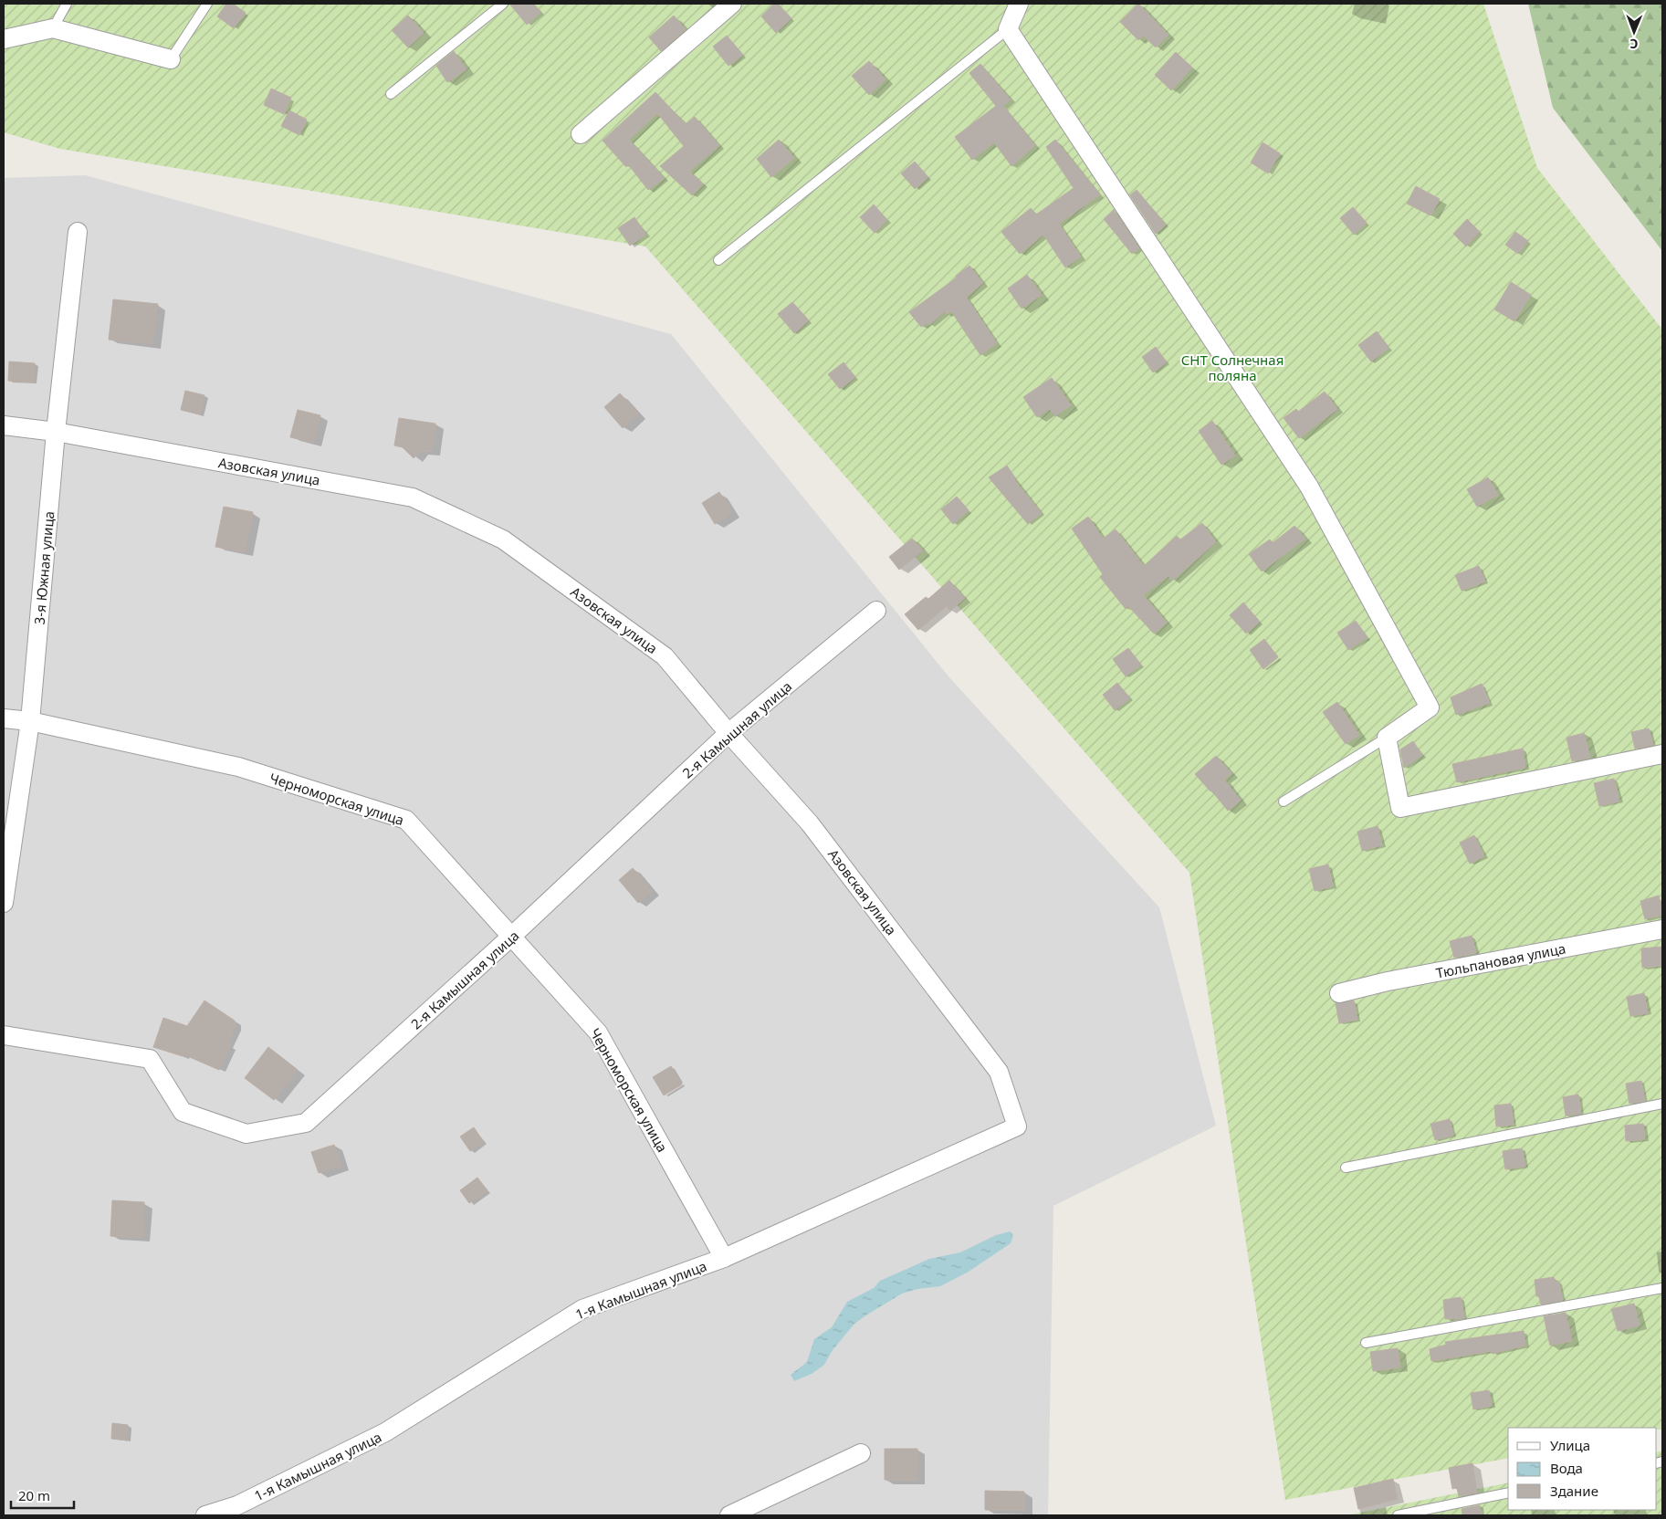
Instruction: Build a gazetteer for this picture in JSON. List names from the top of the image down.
{
  "streets": {
    "street": [
      "Азовская улица",
      "3-я Южная улица",
      "2-я Камышная улица",
      "Черноморская улица",
      "Тюльпановая улица",
      "1-я Камышная улица"
    ]
  },
  "crossings": [
    ["Азовская улица", "3-я Южная улица"],
    ["Азовская улица", "2-я Камышная улица"],
    ["Азовская улица", "1-я Камышная улица"],
    ["3-я Южная улица", "Черноморская улица"],
    ["2-я Камышная улица", "Черноморская улица"],
    ["Черноморская улица", "1-я Камышная улица"]
  ],
  "parks": ["СНТ Солнечная поляна"],
  "legend": ["Улица", "Вода", "Здание"],
  "scale_bar": "20 m",
  "north": "bottom"
}
